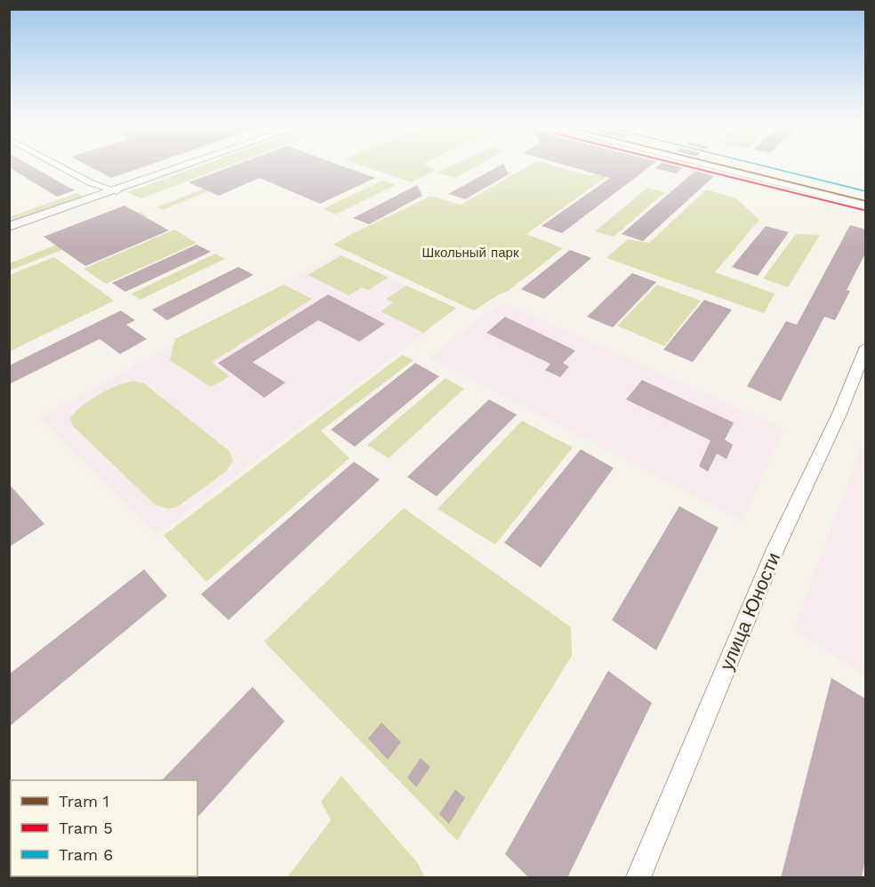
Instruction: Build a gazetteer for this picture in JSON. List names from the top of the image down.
{
  "streets": {
    "street": ["улица Юности"]
  },
  "parks": ["Школьный парк"],
  "lines": ["tram line 1", "tram line 5", "tram line 6"],
  "legend": ["Tram 1", "Tram 5", "Tram 6"]
}
